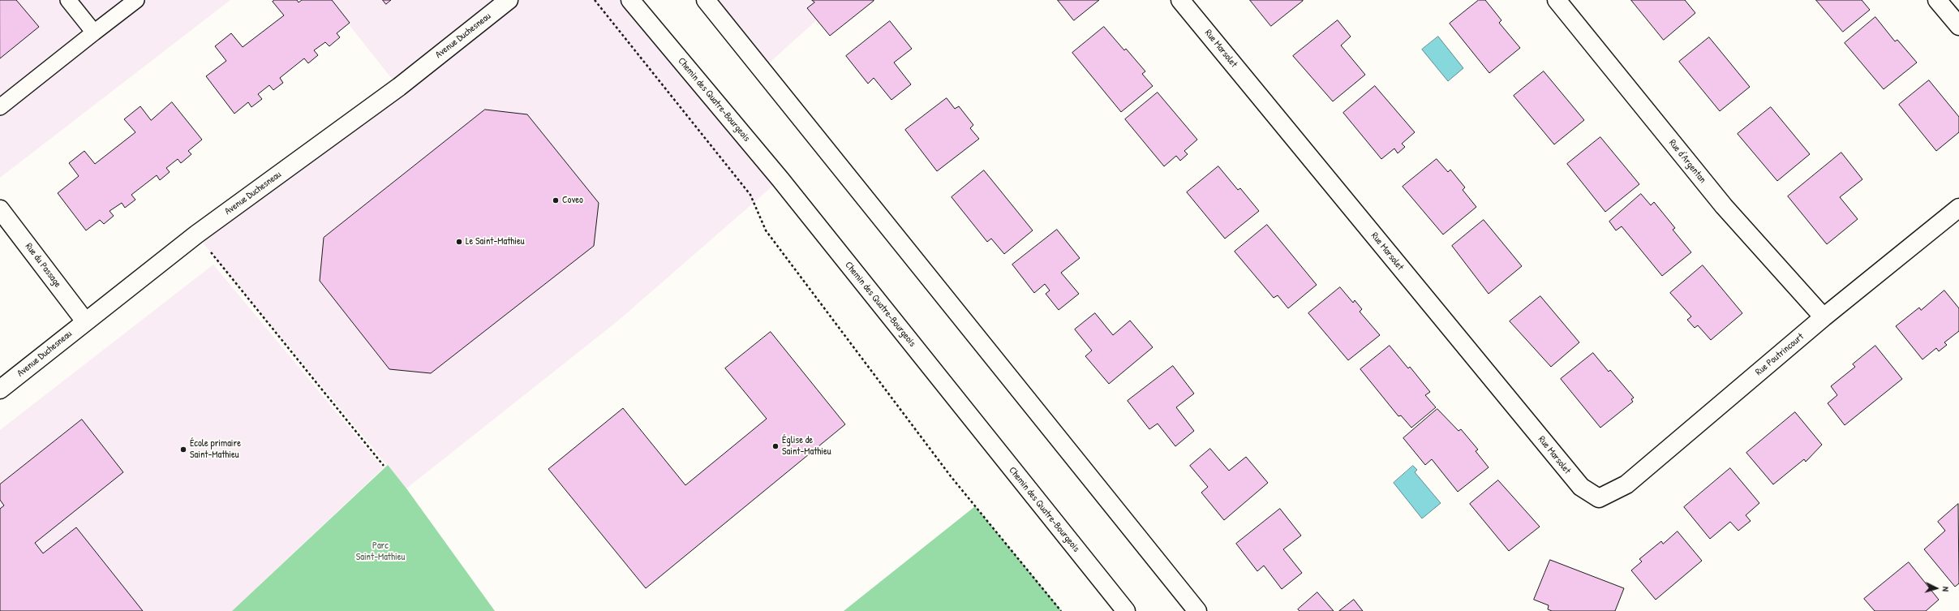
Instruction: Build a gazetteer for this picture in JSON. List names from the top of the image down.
{
  "streets": {
    "street": [
      "Avenue Duchesneau",
      "Rue Marsolet",
      "Chemin des Quatre-Bourgeois",
      "Rue d'Argentan",
      "Rue du Passage",
      "Rue Poutrincourt"
    ]
  },
  "crossings": [
    ["Avenue Duchesneau", "Rue du Passage"],
    ["Rue Marsolet", "Rue Poutrincourt"],
    ["Rue d'Argentan", "Rue Poutrincourt"]
  ],
  "parks": ["Parc Saint-Mathieu"],
  "places": [
    "Coveo",
    "Le Saint-Mathieu",
    "Église de Saint-Mathieu",
    "École primaire Saint-Mathieu"
  ],
  "north": "right"
}
